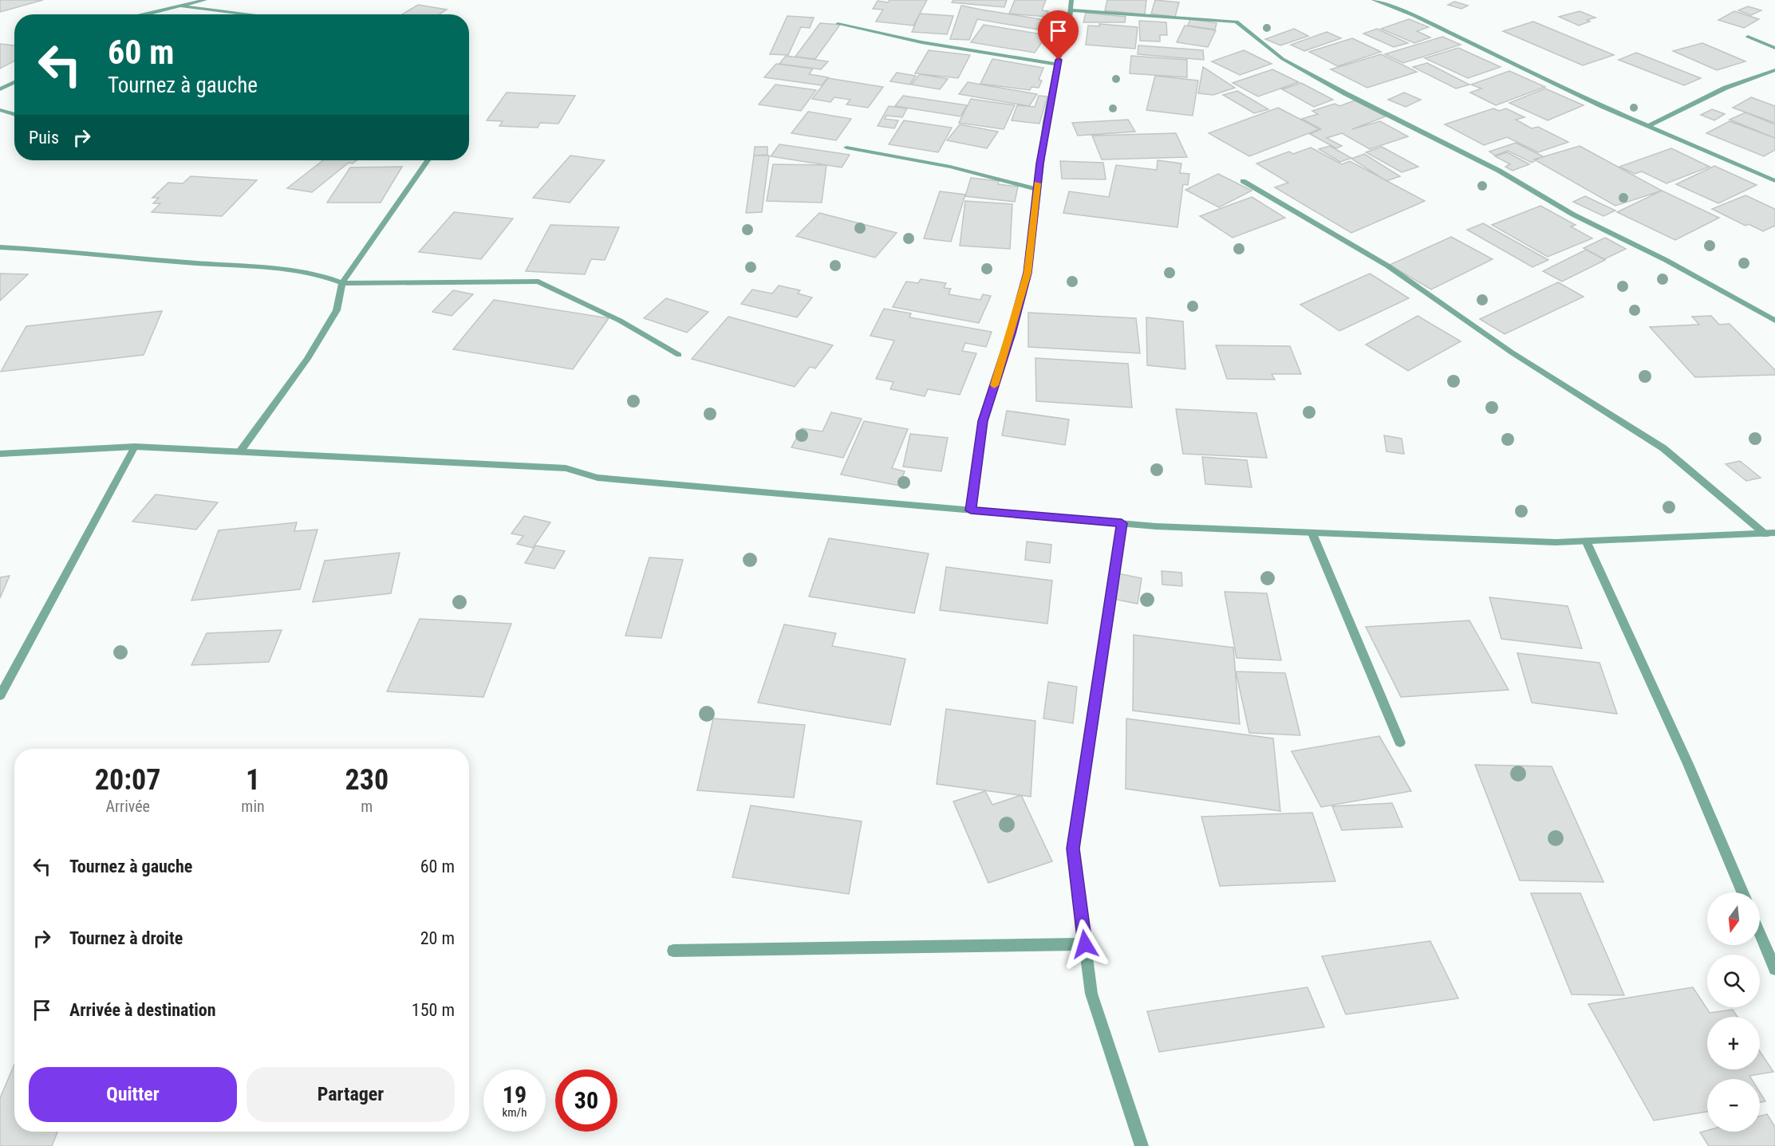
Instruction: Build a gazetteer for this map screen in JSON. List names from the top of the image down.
{
  "north": "bottom",
  "page": {
    "turn": ["60 m", "Tournez à gauche"],
    "then": "Puis",
    "eta": [
      "20:07",
      "Arrivée",
      "1",
      "min",
      "230",
      "m"
    ],
    "list": [
      {
        "name": "Tournez à gauche",
        "value": "60 m"
      },
      {
        "name": "Tournez à droite",
        "value": "20 m"
      },
      {
        "name": "Arrivée à destination",
        "value": "150 m"
      }
    ],
    "map_buttons": ["+", "−"],
    "buttons": ["Quitter", "Partager"],
    "speed": "19 km/h",
    "limit": "30"
  }
}
